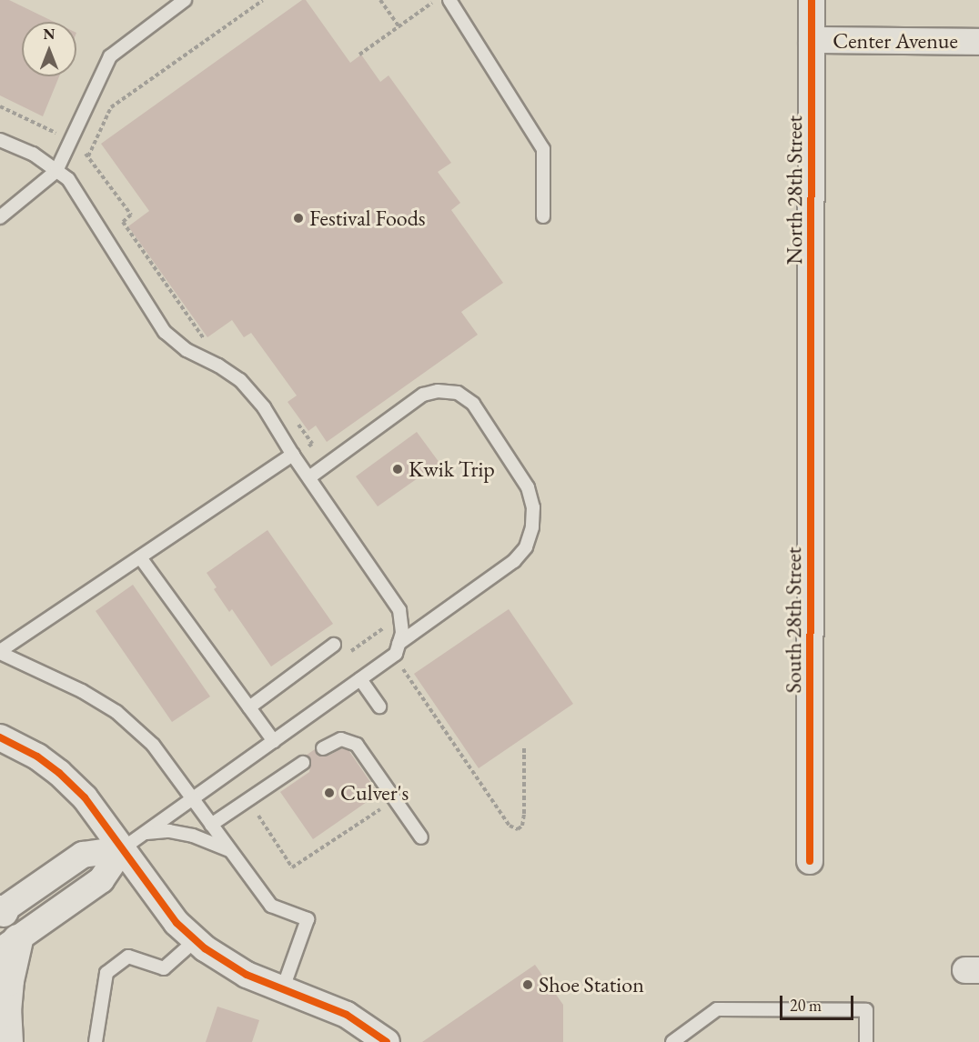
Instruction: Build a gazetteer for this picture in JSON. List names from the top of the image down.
{
  "streets": {
    "street": ["Center Avenue", "North 28th Street", "South 28th Street"]
  },
  "crossings": [
    ["Center Avenue", "North 28th Street"],
    ["North 28th Street", "South 28th Street"]
  ],
  "places": [
    "Festival Foods",
    "Kwik Trip",
    "Culver's",
    "Shoe Station"
  ],
  "scale_bar": "20 m",
  "north": "top"
}
